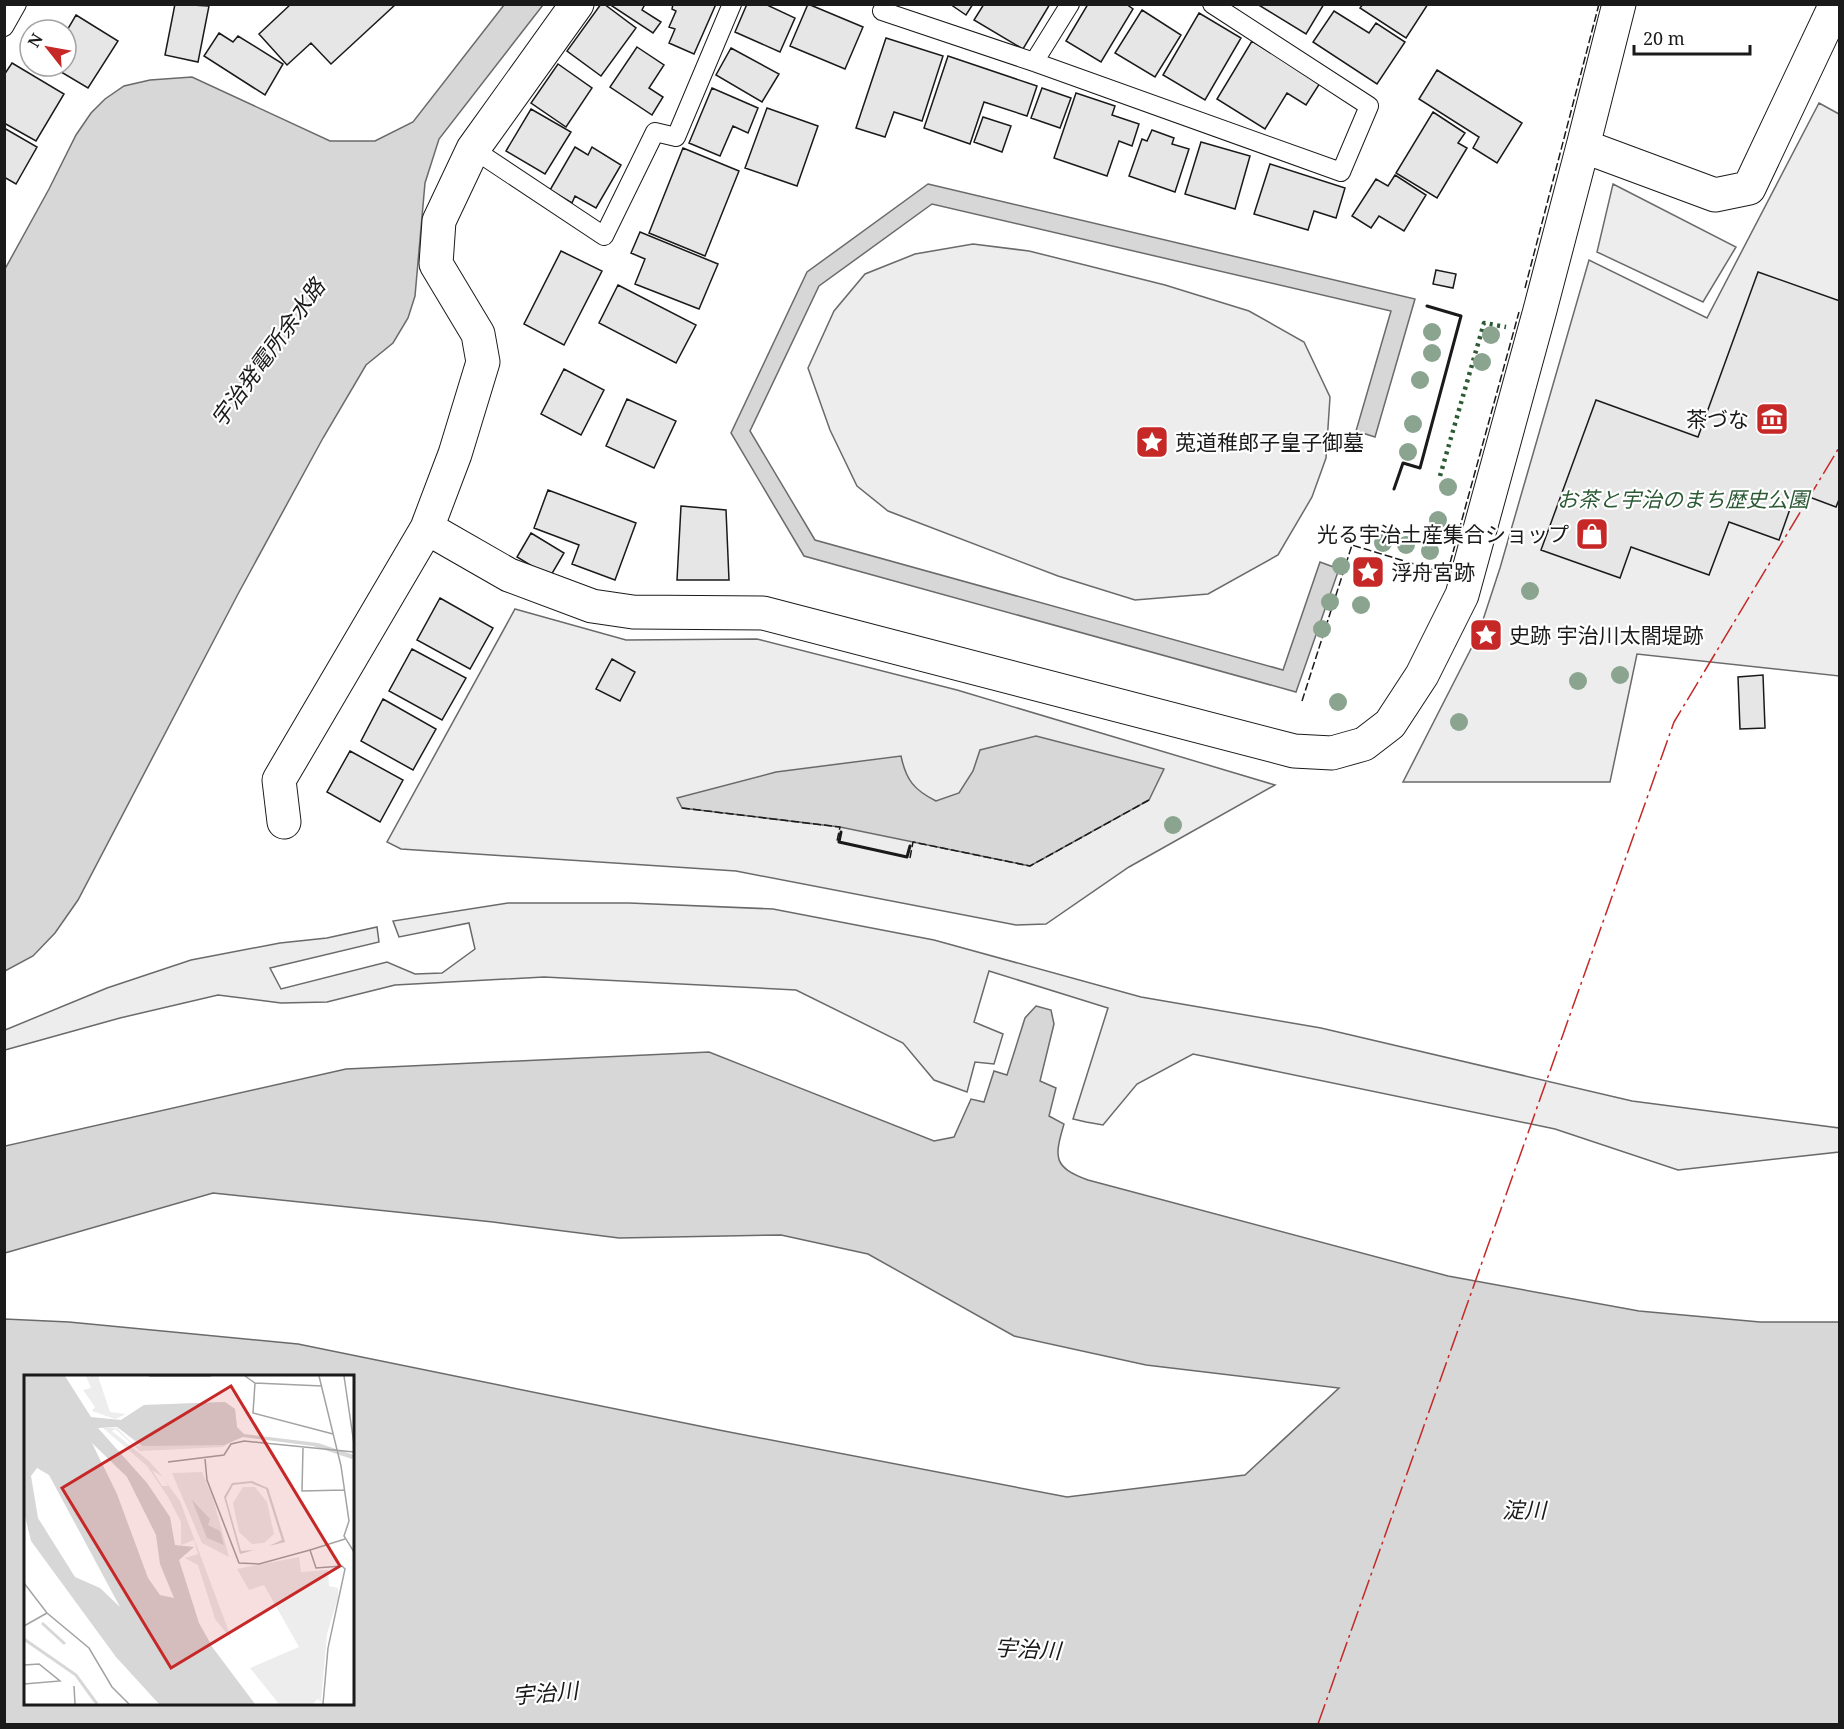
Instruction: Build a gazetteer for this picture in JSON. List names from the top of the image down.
{
  "water": ["宇治発電所余水路", "淀川", "宇治川"],
  "parks": ["お茶と宇治のまち歴史公園"],
  "places": {
    "museum": ["茶づな"],
    "place": ["莵道稚郎子皇子御墓", "浮舟宮跡", "史跡 宇治川太閤堤跡"],
    "shop": ["光る宇治土産集合ショップ"]
  },
  "scale_bar": "20 m",
  "north": "top left"
}
